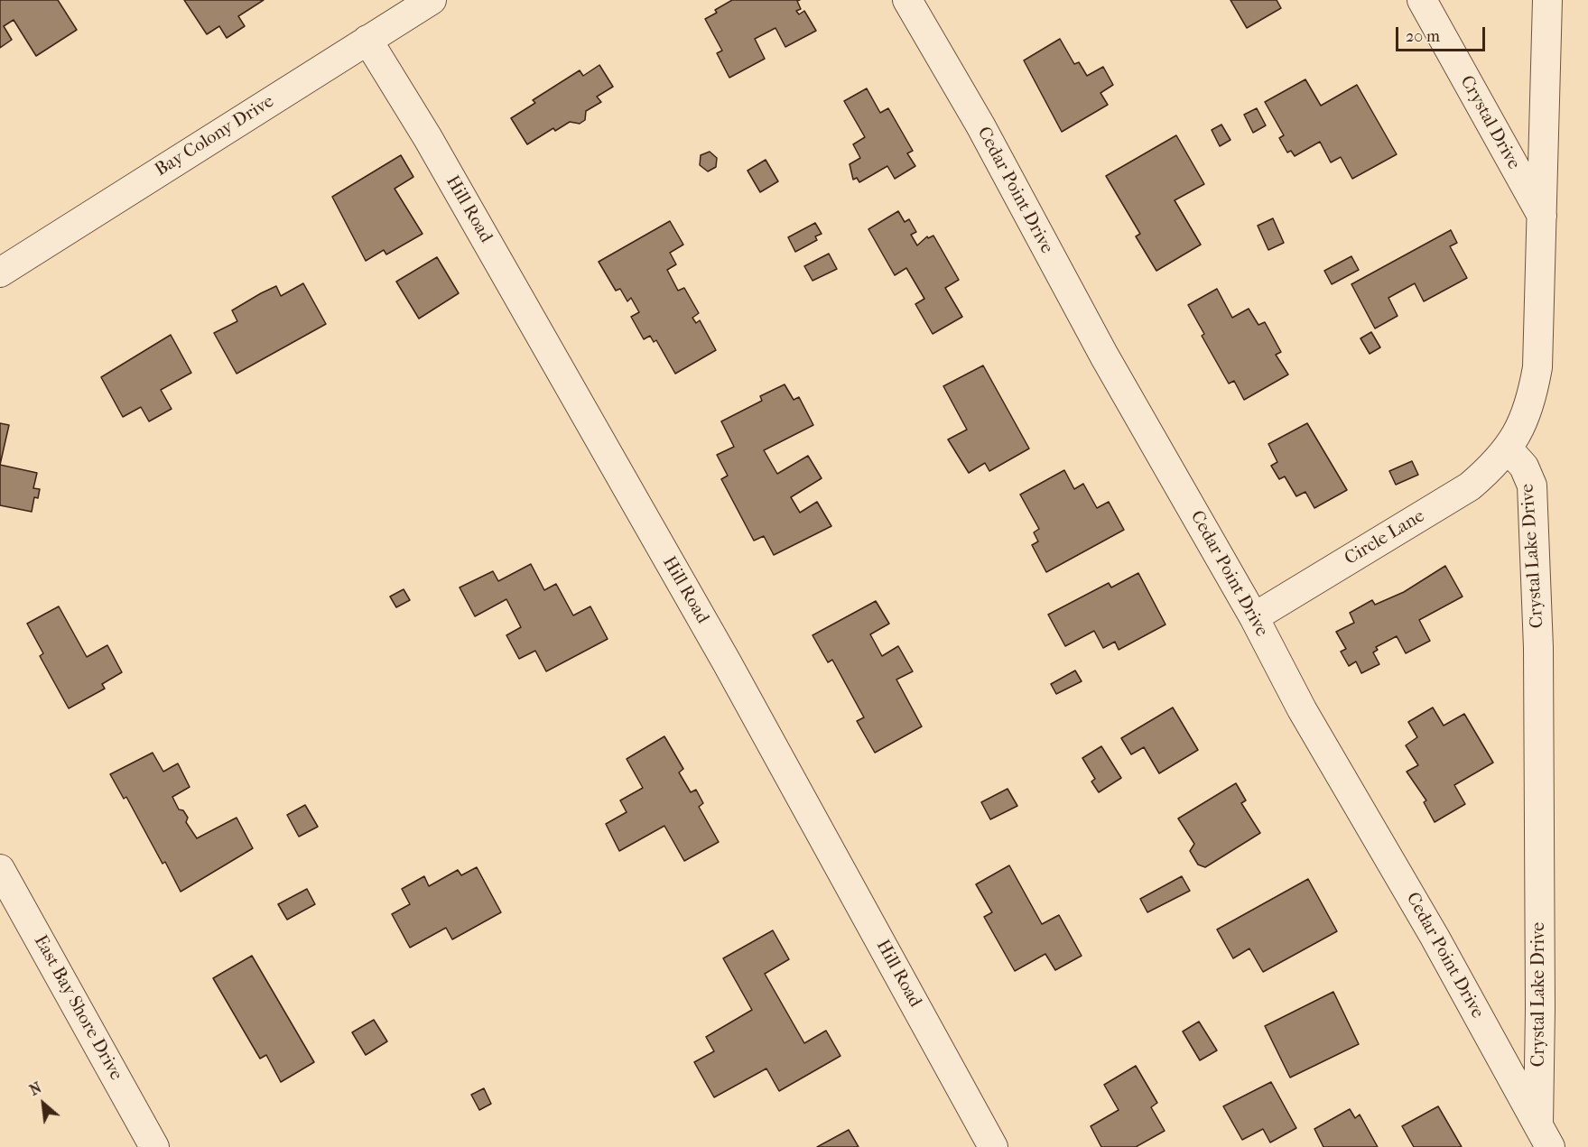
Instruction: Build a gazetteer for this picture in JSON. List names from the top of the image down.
{
  "streets": {
    "street": [
      "Crystal Drive",
      "Bay Colony Drive",
      "Cedar Point Drive",
      "Hill Road",
      "Circle Lane",
      "Crystal Lake Drive",
      "East Bay Shore Drive"
    ]
  },
  "crossings": [
    ["Bay Colony Drive", "Hill Road"],
    ["Cedar Point Drive", "Circle Lane"],
    ["Cedar Point Drive", "Crystal Lake Drive"],
    ["Circle Lane", "Crystal Lake Drive"]
  ],
  "scale_bar": "20 m",
  "north": "top left"
}
